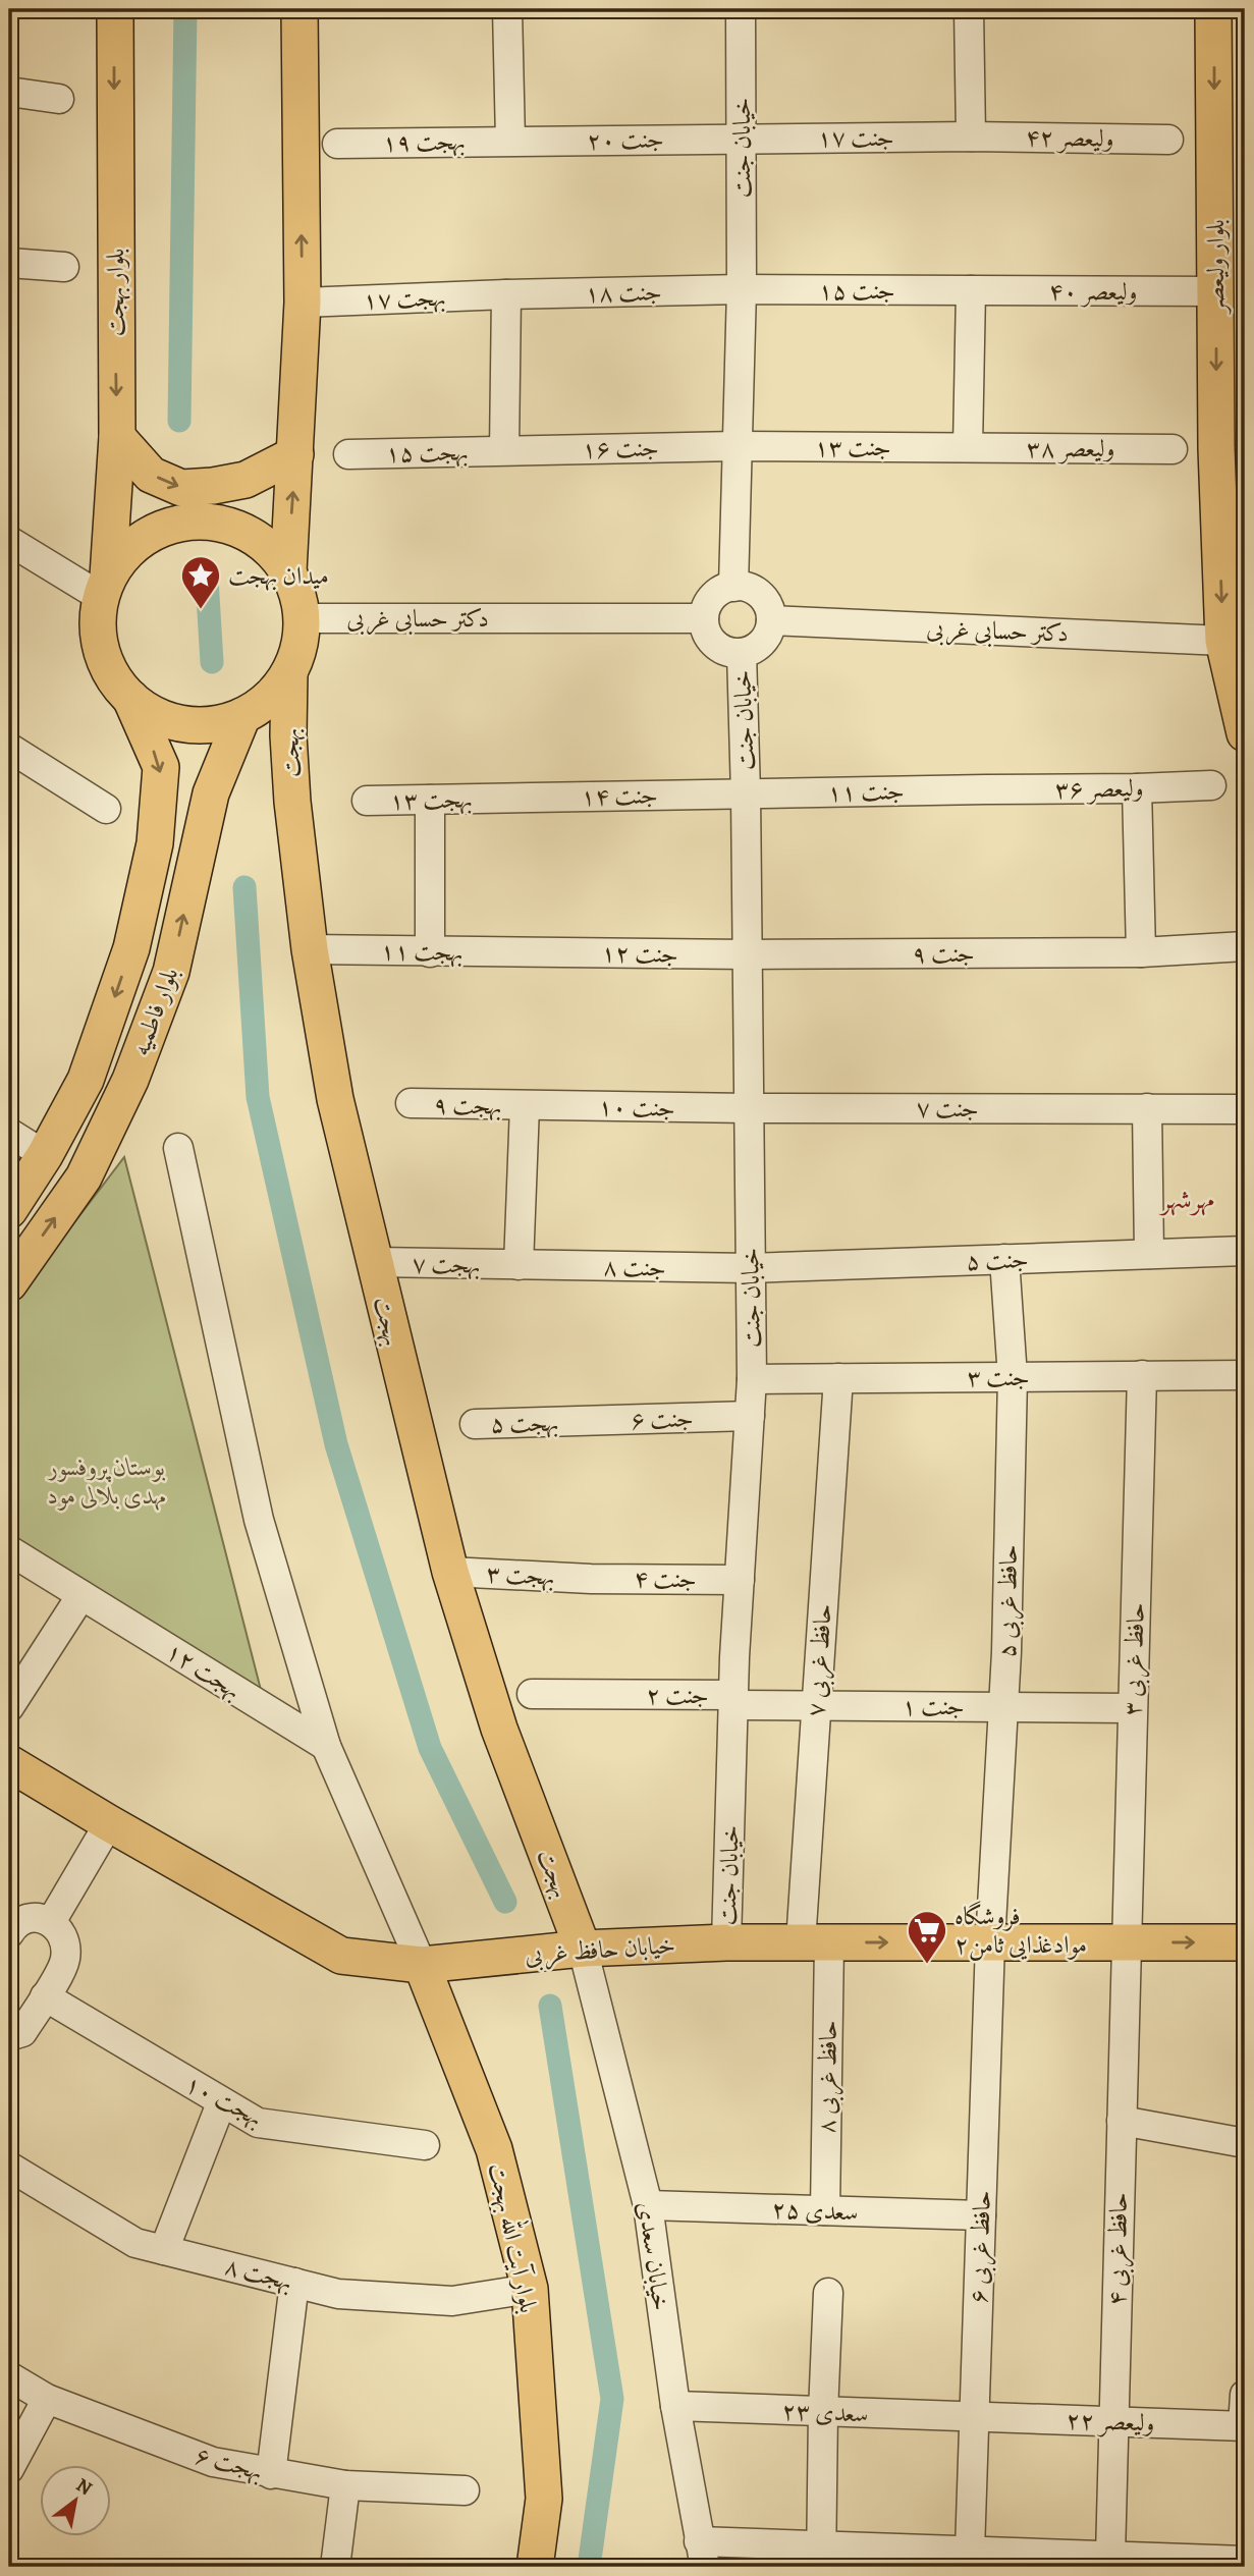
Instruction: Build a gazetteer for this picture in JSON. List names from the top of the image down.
{
  "streets": {
    "main road": [
      "بلوار ولیعصر",
      "بلوار بهجت",
      "بهجت",
      "بلوار فاطمیه",
      "خیابان حافظ غربی",
      "بلوار آیت الله بهجت"
    ],
    "street": [
      "جنت ۱۷",
      "ولیعصر ۴۲",
      "جنت ۲۰",
      "بهجت ۱۹",
      "خیابان جنت",
      "جنت ۱۵",
      "ولیعصر ۴۰",
      "جنت ۱۸",
      "بهجت ۱۷",
      "جنت ۱۳",
      "جنت ۱۶",
      "ولیعصر ۳۸",
      "بهجت ۱۵",
      "دکتر حسابی غربی",
      "ولیعصر ۳۶",
      "جنت ۱۱",
      "جنت ۱۴",
      "بهجت ۱۳",
      "بهجت ۱۱",
      "جنت ۱۲",
      "جنت ۹",
      "بهجت ۹",
      "جنت ۱۰",
      "جنت ۷",
      "جنت ۵",
      "بهجت ۷",
      "جنت ۸",
      "جنت ۳",
      "جنت ۶",
      "بهجت ۵",
      "بهجت ۳",
      "جنت ۴",
      "حافظ غربی ۵",
      "حافظ غربی ۳",
      "حافظ غربی ۷",
      "بهجت ۱۲",
      "جنت ۲",
      "جنت ۱",
      "حافظ غربی ۸",
      "بهجت ۱۰",
      "سعدی ۲۵",
      "حافظ غربی ۶",
      "حافظ غربی ۴",
      "خیابان سعدی",
      "بهجت ۸",
      "سعدی ۲۳",
      "ولیعصر ۲۲",
      "بهجت ۶"
    ]
  },
  "crossings": [
    ["جنت ۱۷", "ولیعصر ۴۲"],
    ["جنت ۱۷", "جنت ۲۰"],
    ["جنت ۱۷", "خیابان جنت"],
    ["جنت ۲۰", "بهجت ۱۹"],
    ["جنت ۲۰", "خیابان جنت"],
    ["خیابان جنت", "جنت ۱۵"],
    ["خیابان جنت", "جنت ۱۸"],
    ["خیابان جنت", "جنت ۱۳"],
    ["خیابان جنت", "جنت ۱۶"],
    ["خیابان جنت", "دکتر حسابی غربی"],
    ["خیابان جنت", "جنت ۱۱"],
    ["خیابان جنت", "جنت ۱۴"],
    ["خیابان جنت", "جنت ۱۲"],
    ["خیابان جنت", "جنت ۹"],
    ["خیابان جنت", "جنت ۱۰"],
    ["خیابان جنت", "جنت ۷"],
    ["خیابان جنت", "جنت ۵"],
    ["خیابان جنت", "جنت ۸"],
    ["خیابان جنت", "جنت ۳"],
    ["خیابان جنت", "جنت ۶"],
    ["خیابان جنت", "جنت ۴"],
    ["خیابان جنت", "جنت ۲"],
    ["خیابان جنت", "جنت ۱"],
    ["خیابان جنت", "خیابان حافظ غربی"],
    ["بلوار ولیعصر", "ولیعصر ۴۰"],
    ["بلوار ولیعصر", "دکتر حسابی غربی"],
    ["جنت ۱۵", "ولیعصر ۴۰"],
    ["جنت ۱۵", "جنت ۱۸"],
    ["بلوار بهجت", "دکتر حسابی غربی"],
    ["بلوار بهجت", "بهجت"],
    ["بلوار بهجت", "بلوار فاطمیه"],
    ["جنت ۱۸", "بهجت ۱۷"],
    ["جنت ۱۳", "جنت ۱۶"],
    ["جنت ۱۳", "ولیعصر ۳۸"],
    ["جنت ۱۶", "بهجت ۱۵"],
    ["دکتر حسابی غربی", "بهجت"],
    ["دکتر حسابی غربی", "بلوار فاطمیه"],
    ["بهجت", "بهجت ۱۱"],
    ["بهجت", "بلوار فاطمیه"],
    ["بهجت", "بهجت ۷"],
    ["بهجت", "بهجت ۳"],
    ["بهجت", "خیابان حافظ غربی"],
    ["بهجت", "خیابان سعدی"],
    ["ولیعصر ۳۶", "جنت ۱۱"],
    ["جنت ۱۱", "جنت ۱۴"],
    ["جنت ۱۴", "بهجت ۱۳"],
    ["بهجت ۱۱", "جنت ۱۲"],
    ["جنت ۱۲", "جنت ۹"],
    ["بهجت ۹", "جنت ۱۰"],
    ["جنت ۱۰", "جنت ۷"],
    ["جنت ۵", "جنت ۸"],
    ["جنت ۵", "حافظ غربی ۵"],
    ["بهجت ۷", "جنت ۸"],
    ["جنت ۳", "حافظ غربی ۵"],
    ["جنت ۳", "حافظ غربی ۳"],
    ["جنت ۳", "حافظ غربی ۷"],
    ["جنت ۶", "بهجت ۵"],
    ["بهجت ۳", "جنت ۴"],
    ["حافظ غربی ۵", "جنت ۱"],
    ["حافظ غربی ۵", "خیابان حافظ غربی"],
    ["حافظ غربی ۵", "حافظ غربی ۶"],
    ["حافظ غربی ۳", "جنت ۱"],
    ["حافظ غربی ۳", "خیابان حافظ غربی"],
    ["حافظ غربی ۳", "حافظ غربی ۴"],
    ["حافظ غربی ۷", "جنت ۱"],
    ["حافظ غربی ۷", "خیابان حافظ غربی"],
    ["حافظ غربی ۷", "حافظ غربی ۸"],
    ["جنت ۲", "جنت ۱"],
    ["خیابان حافظ غربی", "حافظ غربی ۸"],
    ["خیابان حافظ غربی", "بلوار آیت الله بهجت"],
    ["خیابان حافظ غربی", "حافظ غربی ۶"],
    ["خیابان حافظ غربی", "حافظ غربی ۴"],
    ["خیابان حافظ غربی", "خیابان سعدی"],
    ["حافظ غربی ۸", "سعدی ۲۵"],
    ["سعدی ۲۵", "حافظ غربی ۶"],
    ["سعدی ۲۵", "خیابان سعدی"],
    ["بلوار آیت الله بهجت", "بهجت ۸"],
    ["حافظ غربی ۶", "سعدی ۲۳"],
    ["حافظ غربی ۶", "ولیعصر ۲۲"],
    ["حافظ غربی ۴", "ولیعصر ۲۲"],
    ["خیابان سعدی", "سعدی ۲۳"],
    ["سعدی ۲۳", "ولیعصر ۲۲"]
  ],
  "one_way": ["بلوار ولیعصر"],
  "districts": ["مهرشهر"],
  "parks": ["بوستان پروفسور مهدی بلالی مود"],
  "places": {
    "place": ["میدان بهجت"],
    "supermarket": ["فروشگاه موادغذایی ثامن۲"]
  },
  "north": "top right"
}
